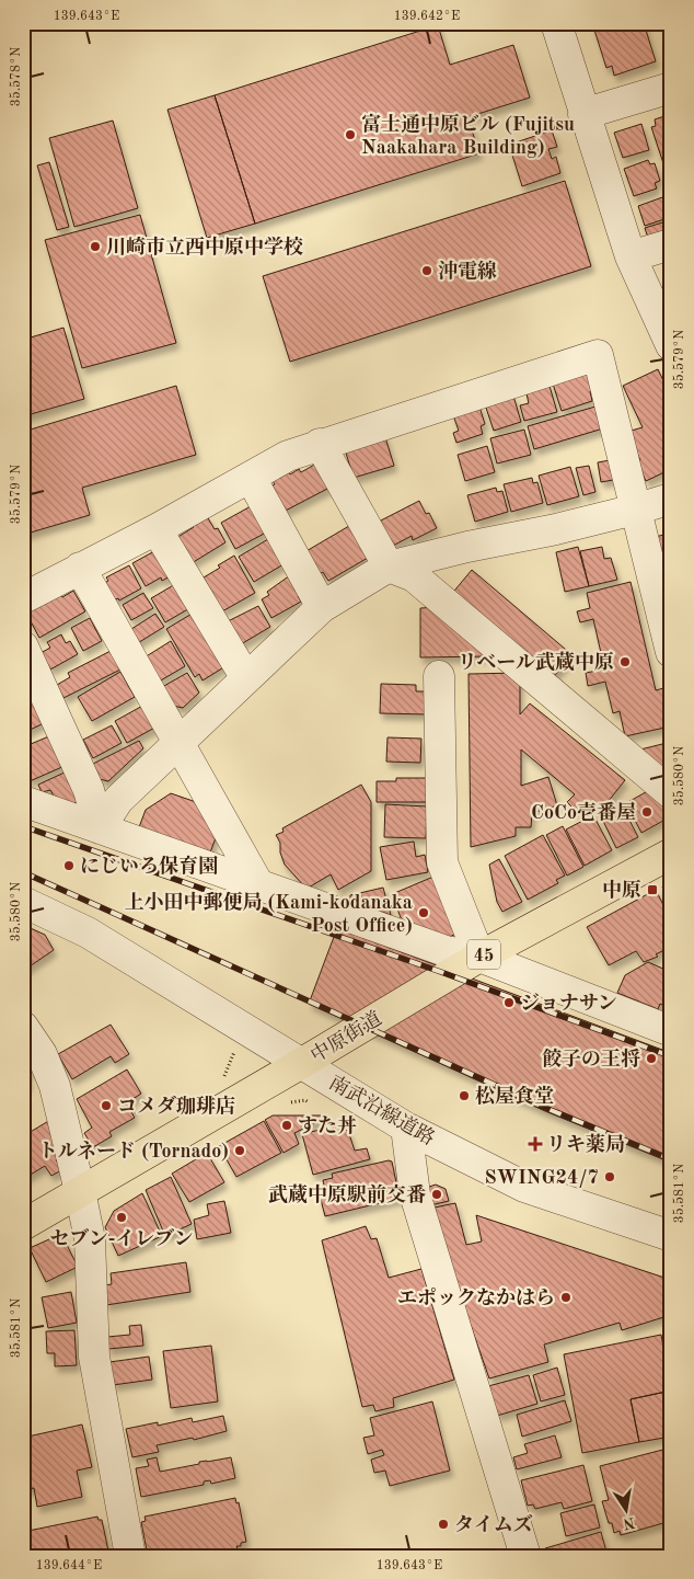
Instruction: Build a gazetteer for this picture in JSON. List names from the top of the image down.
{
  "streets": {
    "main road": ["45", "中原街道"],
    "street": ["南武沿線道路"]
  },
  "crossings": [
    ["中原街道", "南武沿線道路"]
  ],
  "places": {
    "other": [
      "富士通中原ビル (Fujitsu Naakahara Building)",
      "川崎市立西中原中学校",
      "沖電線",
      "リベール武蔵中原",
      "CoCo壱番屋",
      "にじいろ保育園",
      "上小田中郵便局 (Kami-kodanaka Post Office)",
      "ジョナサン",
      "餃子の王将",
      "松屋食堂",
      "コメダ珈琲店",
      "すた丼",
      "トルネード (Tornado)",
      "SWING24/7",
      "武蔵中原駅前交番",
      "セブン-イレブン",
      "エポックなかはら",
      "タイムズ"
    ],
    "transit": ["中原"],
    "health": ["リキ薬局"]
  },
  "north": "bottom",
  "coordinates": [
    "139.643°E",
    "139.642°E",
    "35.578°N",
    "35.579°N",
    "35.580°N",
    "35.581°N",
    "139.644°E"
  ]
}
